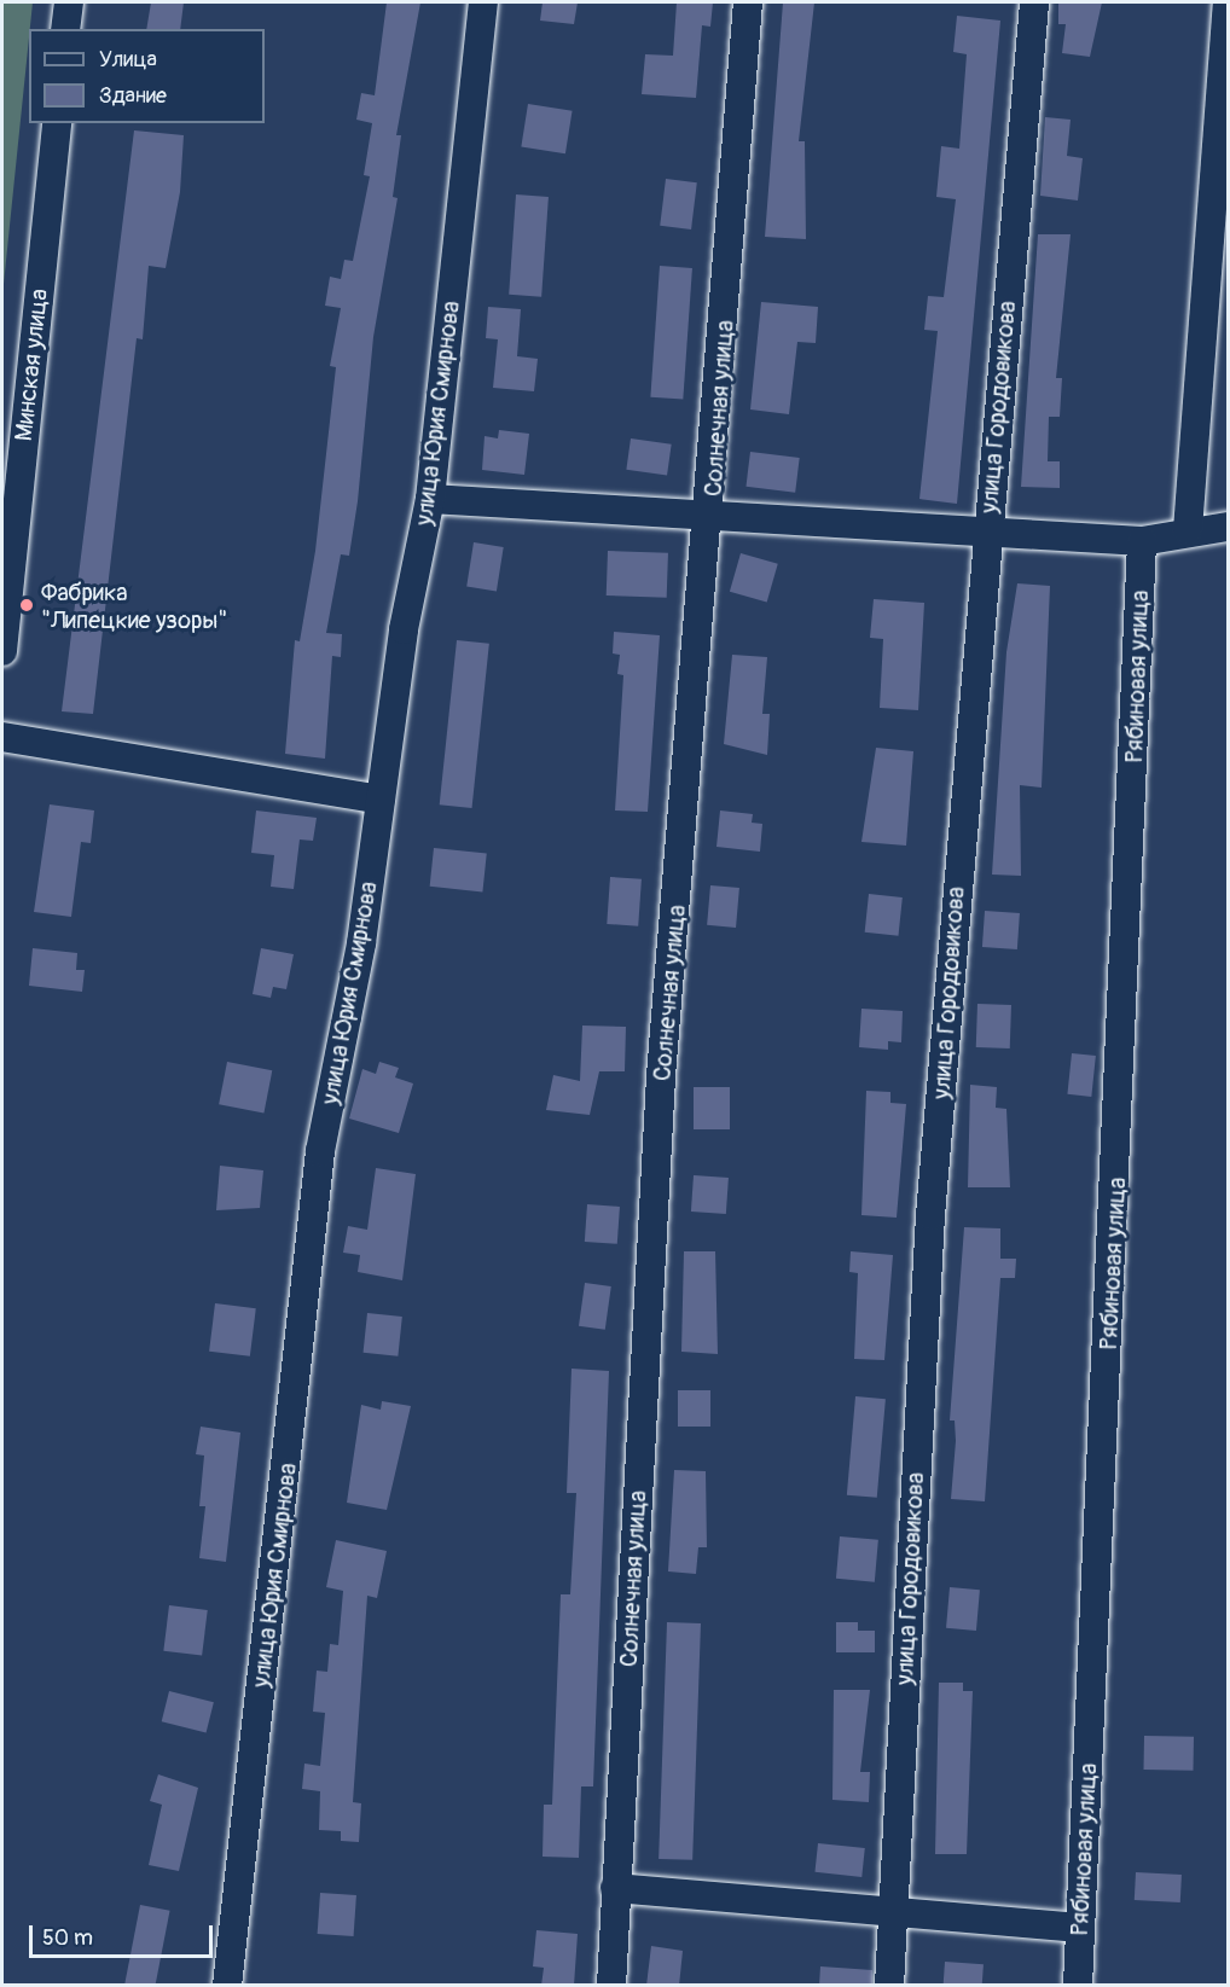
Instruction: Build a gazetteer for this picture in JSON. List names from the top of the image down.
{
  "streets": {
    "street": [
      "Минская улица",
      "улица Городовикова",
      "Солнечная улица",
      "улица Юрия Смирнова",
      "Рябиновая улица"
    ]
  },
  "places": ["Фабрика \"Липецкие узоры\""],
  "legend": ["Улица", "Здание"],
  "scale_bar": "50 m"
}
